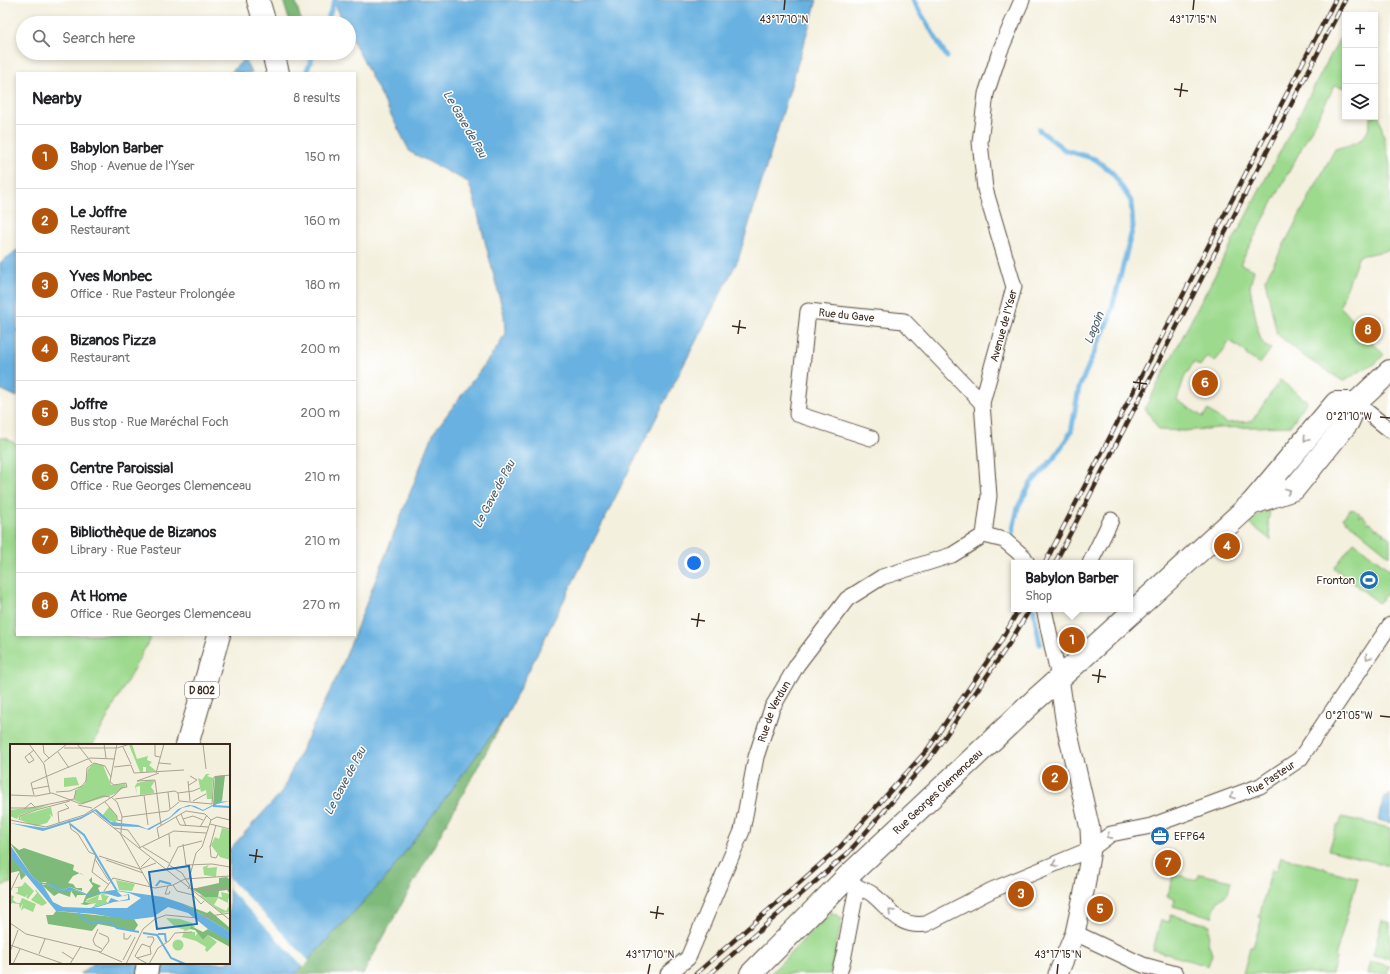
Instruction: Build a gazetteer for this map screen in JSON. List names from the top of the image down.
{
  "streets": {
    "main road": ["D 802", "Rue Georges Clemenceau"],
    "street": [
      "Rue du Gave",
      "Avenue de l'Yser",
      "Rue de Verdun",
      "Rue Pasteur"
    ]
  },
  "crossings": [
    ["Rue du Gave", "Avenue de l'Yser"],
    ["Avenue de l'Yser", "Rue de Verdun"],
    ["Rue Pasteur", "Rue Georges Clemenceau"]
  ],
  "one_way": ["Rue Pasteur"],
  "water": ["Le Gave de Pau", "Lagoin"],
  "places": {
    "sports": ["Fronton"],
    "office": ["EFP64"]
  },
  "page": {
    "map_buttons": ["+", "−"],
    "search": "Search here",
    "heading": ["Nearby", "8 results"],
    "list": [
      {
        "mark": "1",
        "name": "Babylon Barber",
        "note": "Shop · Avenue de l'Yser",
        "value": "150 m"
      },
      {
        "mark": "2",
        "name": "Le Joffre",
        "note": "Restaurant",
        "value": "160 m"
      },
      {
        "mark": "3",
        "name": "Yves Monbec",
        "note": "Office · Rue Pasteur Prolongée",
        "value": "180 m"
      },
      {
        "mark": "4",
        "name": "Bizanos Pizza",
        "note": "Restaurant",
        "value": "200 m"
      },
      {
        "mark": "5",
        "name": "Joffre",
        "note": "Bus stop · Rue Maréchal Foch",
        "value": "200 m"
      },
      {
        "mark": "6",
        "name": "Centre Paroissial",
        "note": "Office · Rue Georges Clemenceau",
        "value": "210 m"
      },
      {
        "mark": "7",
        "name": "Bibliothèque de Bizanos",
        "note": "Library · Rue Pasteur",
        "value": "210 m"
      },
      {
        "mark": "8",
        "name": "At Home",
        "note": "Office · Rue Georges Clemenceau",
        "value": "270 m"
      }
    ],
    "pins": [
      "8",
      "6",
      "4",
      "1",
      "2",
      "7",
      "3",
      "5"
    ],
    "popup": ["Babylon Barber", "Shop"]
  },
  "coordinates": [
    "43°17'10\"N",
    "43°17'15\"N",
    "0°21'10\"W",
    "0°21'05\"W"
  ]
}
